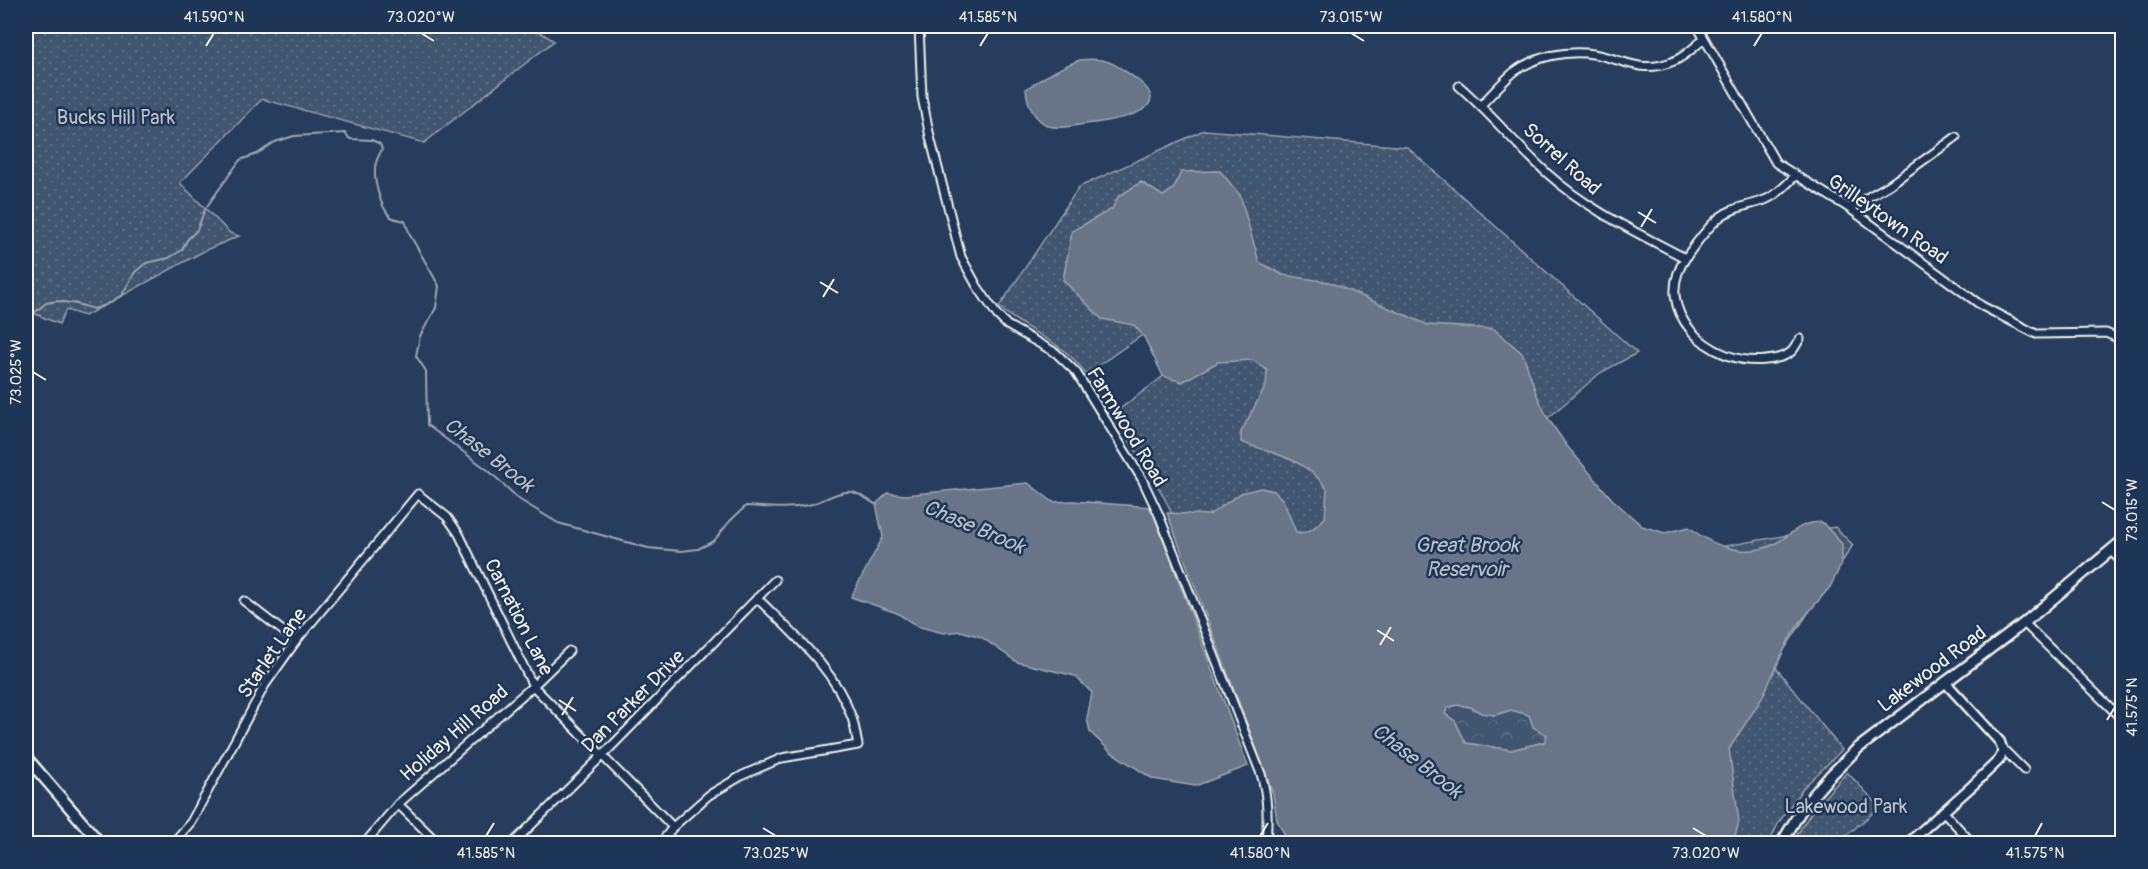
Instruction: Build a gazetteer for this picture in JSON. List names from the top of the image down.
{
  "streets": {
    "main road": ["Lakewood Road"],
    "street": [
      "Sorrel Road",
      "Grilleytown Road",
      "Farmwood Road",
      "Carnation Lane",
      "Starlet Lane",
      "Dan Parker Drive",
      "Holiday Hill Road"
    ]
  },
  "crossings": [
    ["Carnation Lane", "Starlet Lane"],
    ["Carnation Lane", "Dan Parker Drive"],
    ["Carnation Lane", "Holiday Hill Road"]
  ],
  "water": ["Chase Brook", "Great Brook Reservoir"],
  "parks": ["Bucks Hill Park", "Lakewood Park"],
  "coordinates": [
    "41.590°N",
    "73.020°W",
    "41.585°N",
    "73.015°W",
    "41.580°N",
    "73.025°W",
    "41.575°N"
  ]
}
